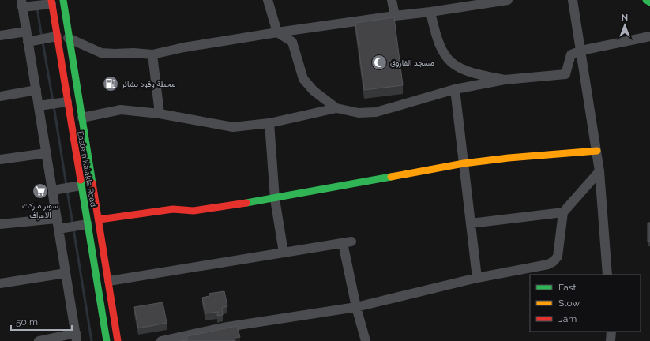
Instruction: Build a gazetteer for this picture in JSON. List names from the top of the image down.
{
  "streets": {
    "main road": ["Eastern Kalakla Road"]
  },
  "places": {
    "mosque": ["مسجد الفاروق"],
    "fuel station": ["محطة وقود بشائر"],
    "supermarket": ["سوبر ماركت الاعراف"]
  },
  "legend": ["Fast", "Slow", "Jam"],
  "scale_bar": "50 m",
  "north": "top"
}
